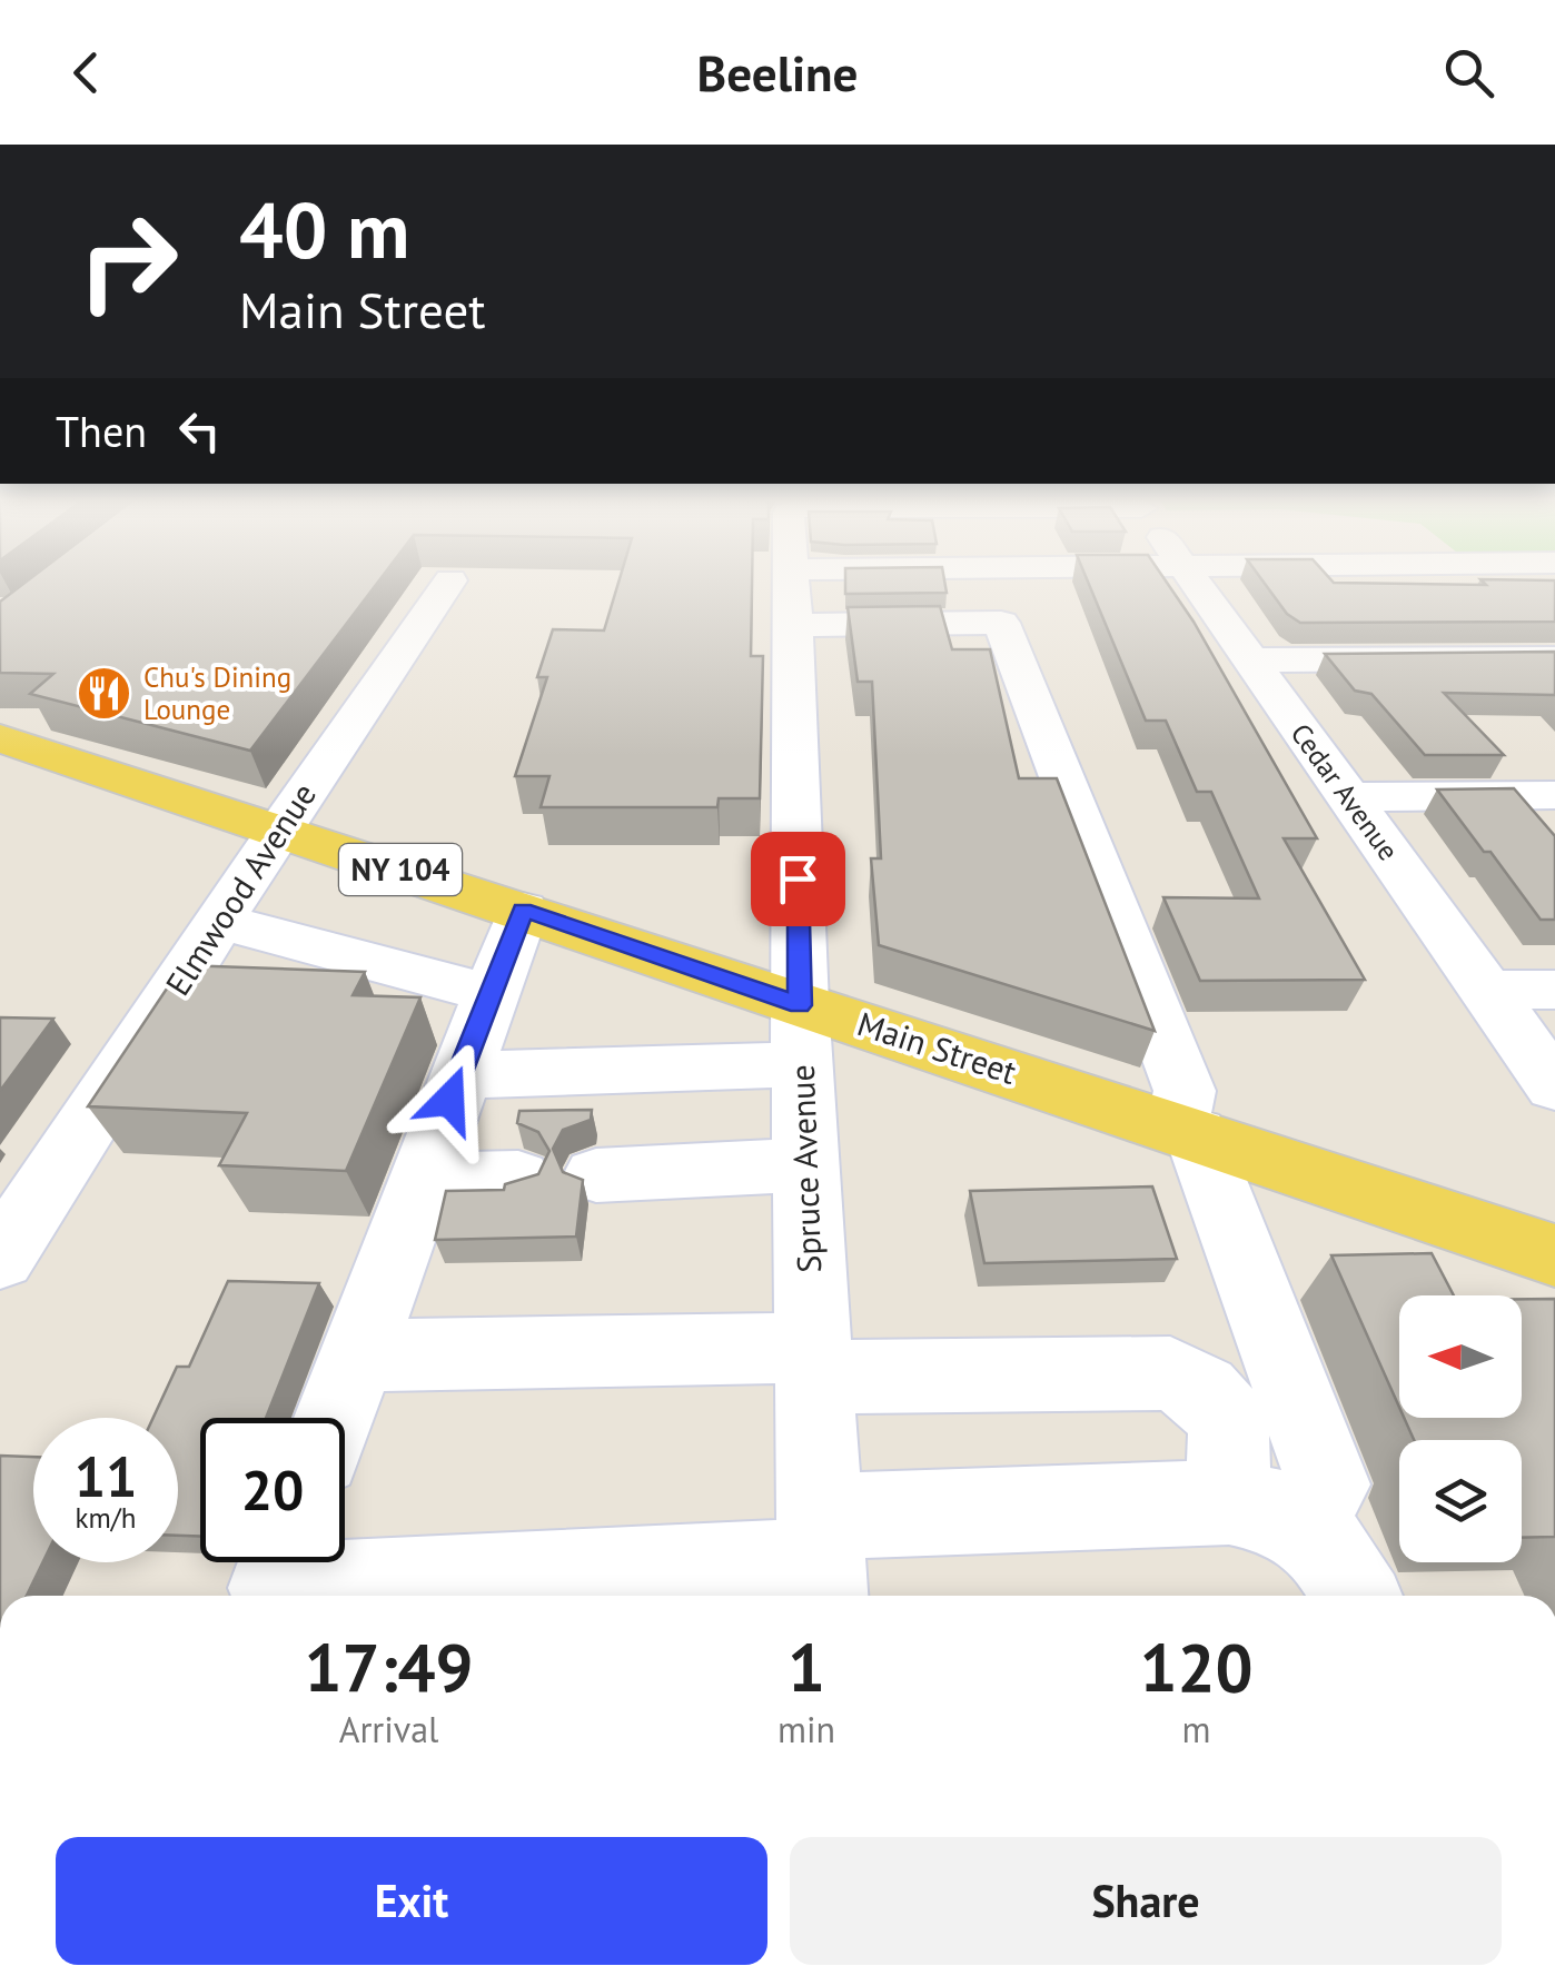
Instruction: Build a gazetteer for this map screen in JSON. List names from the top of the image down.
{
  "streets": {
    "main road": ["NY 104", "Main Street"],
    "street": ["Cedar Avenue", "Elmwood Avenue", "Spruce Avenue"]
  },
  "crossings": [
    ["Elmwood Avenue", "Main Street"],
    ["Main Street", "Spruce Avenue"]
  ],
  "places": {
    "restaurant": ["Chu's Dining Lounge"]
  },
  "north": "left",
  "page": {
    "header": "Beeline",
    "turn": ["40 m", "Main Street"],
    "then": "Then",
    "speed": "11 km/h",
    "limit": "20",
    "eta": [
      "17:49",
      "Arrival",
      "1",
      "min",
      "120",
      "m"
    ],
    "buttons": ["Exit", "Share"]
  }
}
